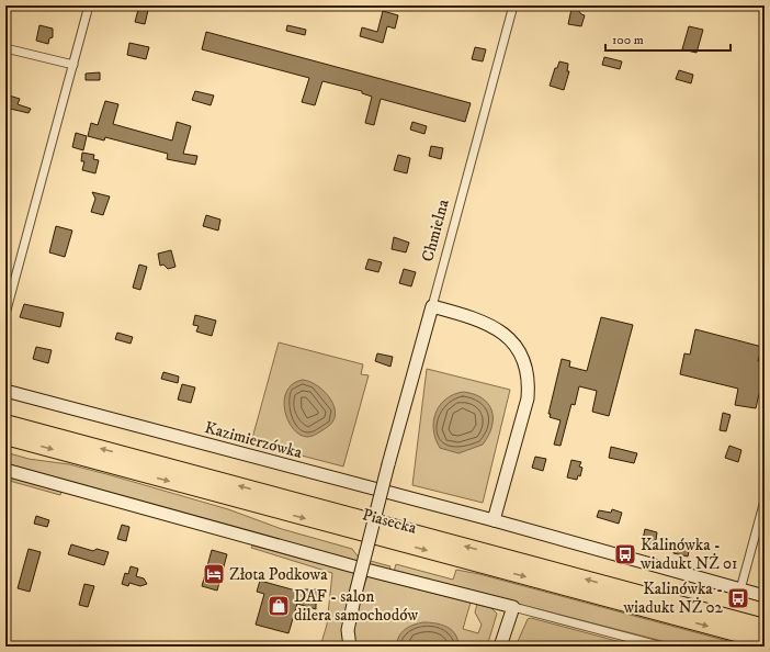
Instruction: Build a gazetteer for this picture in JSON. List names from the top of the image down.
{
  "streets": {
    "highway": ["Piasecka"],
    "street": ["Chmielna", "Kazimierzówka"]
  },
  "places": {
    "bus stop": ["Kalinówka - wiadukt NŻ 01", "Kalinówka - wiadukt NŻ 02"],
    "hotel": ["Złota Podkowa"],
    "shop": ["DAF - salon dilera samochodów"]
  },
  "scale_bar": "100 m"
}
